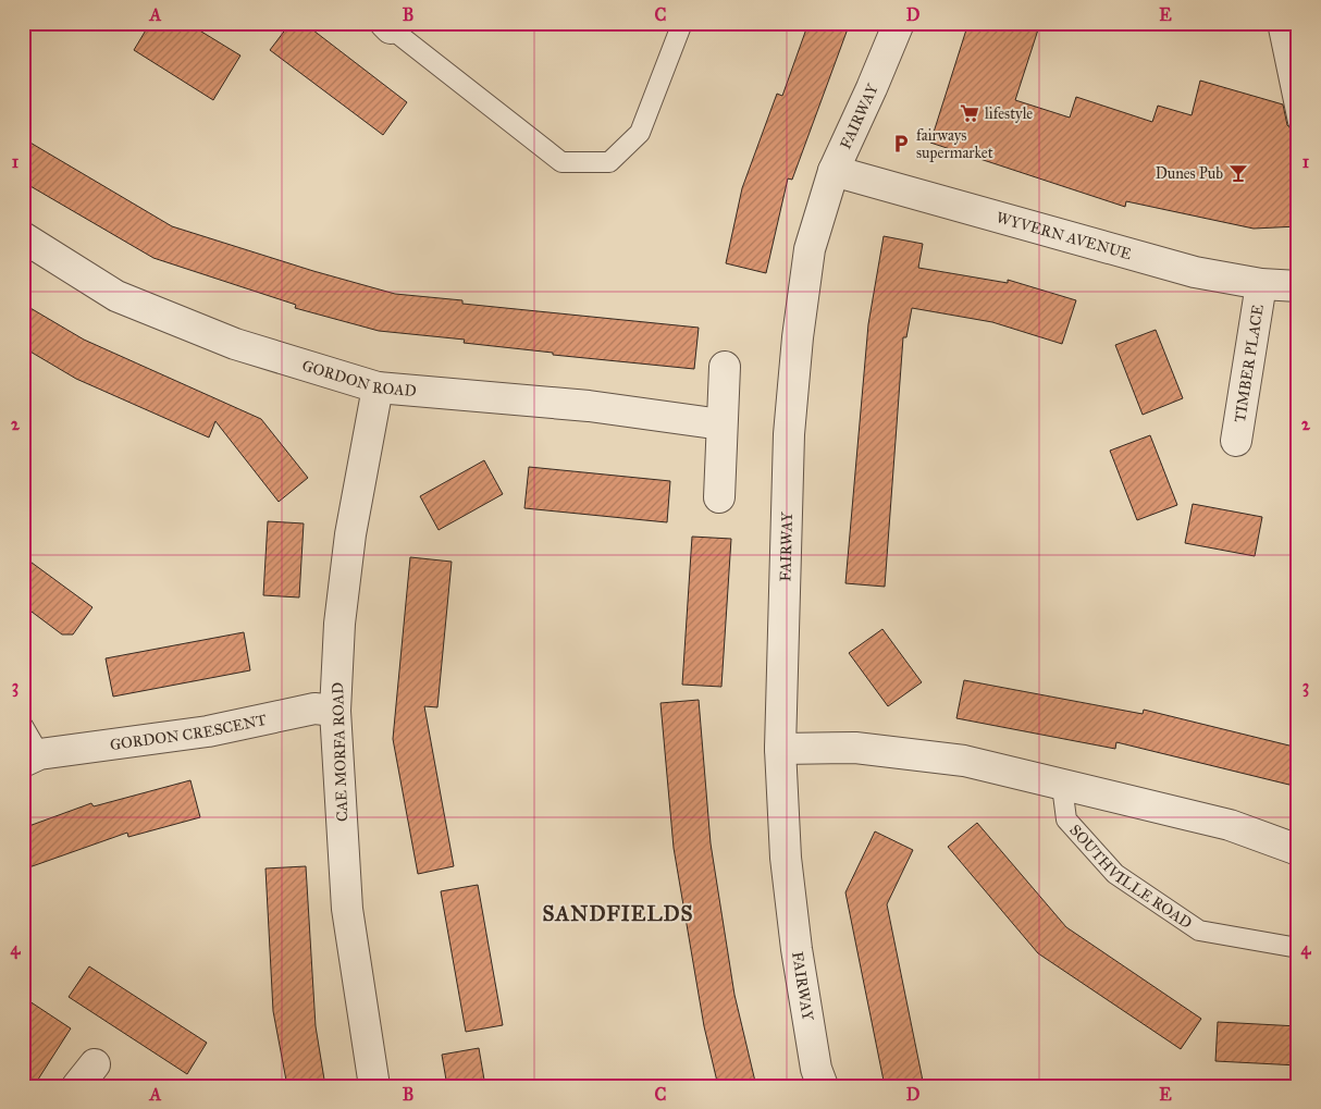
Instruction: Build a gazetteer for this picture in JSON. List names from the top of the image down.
{
  "streets": {
    "street": [
      "FAIRWAY",
      "WYVERN AVENUE",
      "TIMBER PLACE",
      "GORDON ROAD",
      "GORDON CRESCENT",
      "CAE MORFA ROAD"
    ],
    "lane": ["SOUTHVILLE ROAD"]
  },
  "crossings": [
    ["FAIRWAY", "WYVERN AVENUE"],
    ["WYVERN AVENUE", "TIMBER PLACE"],
    ["GORDON ROAD", "CAE MORFA ROAD"],
    ["GORDON CRESCENT", "CAE MORFA ROAD"]
  ],
  "districts": ["SANDFIELDS"],
  "places": {
    "supermarket": ["lifestyle"],
    "parking": ["fairways supermarket"],
    "bar": ["Dunes Pub"]
  },
  "grid": {
    "columns": [
      "A",
      "B",
      "C",
      "D",
      "E"
    ],
    "rows": [
      "1",
      "2",
      "3",
      "4"
    ]
  }
}
